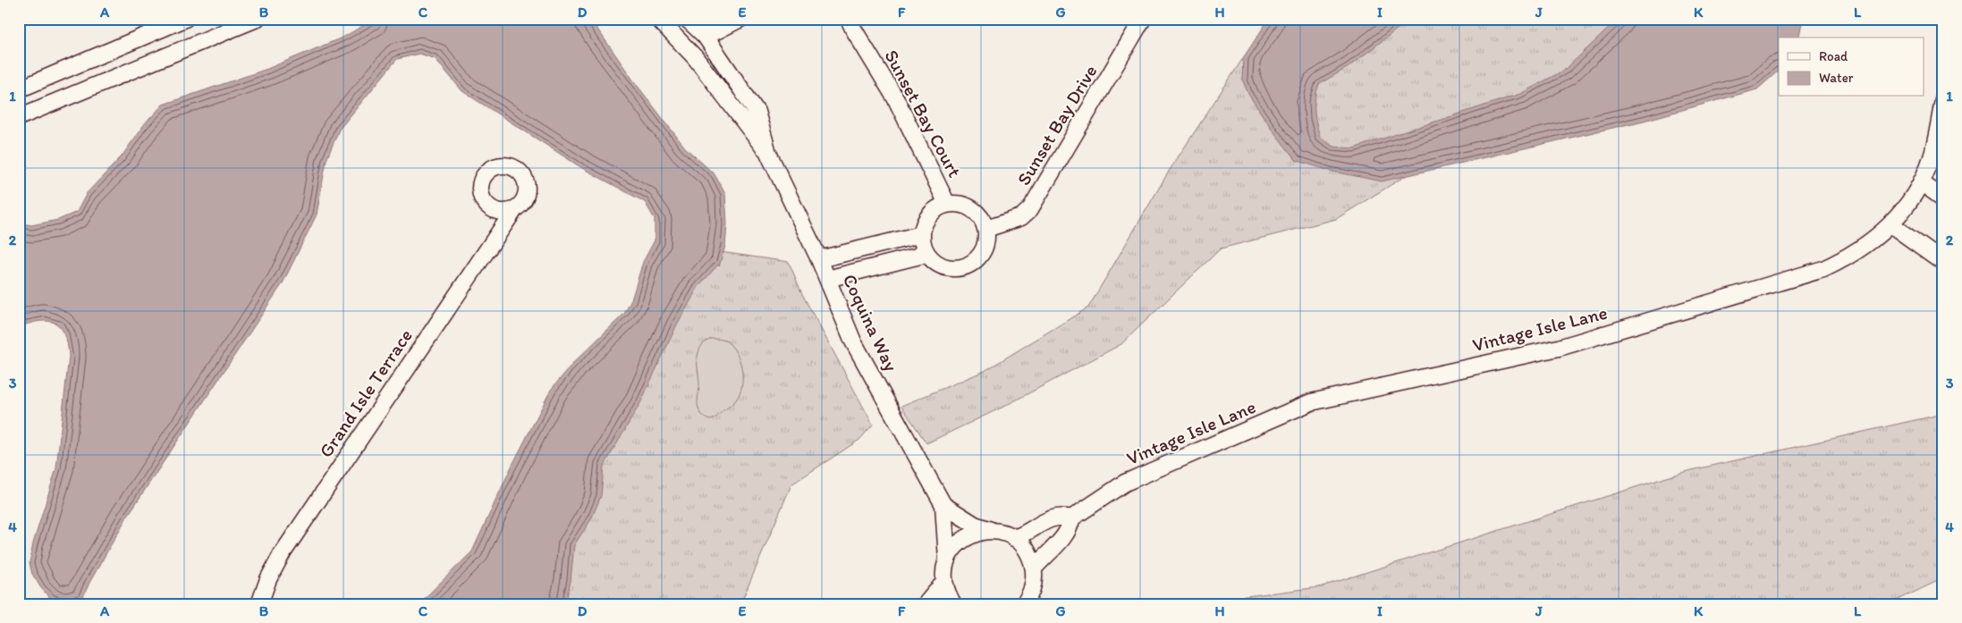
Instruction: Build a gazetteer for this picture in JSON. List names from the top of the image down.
{
  "streets": {
    "street": [
      "Sunset Bay Court",
      "Sunset Bay Drive",
      "Coquina Way",
      "Vintage Isle Lane",
      "Grand Isle Terrace"
    ]
  },
  "crossings": [
    ["Sunset Bay Court", "Sunset Bay Drive"]
  ],
  "legend": ["Road", "Water"],
  "grid": {
    "columns": [
      "A",
      "B",
      "C",
      "D",
      "E",
      "F",
      "G",
      "H",
      "I",
      "J",
      "K",
      "L"
    ],
    "rows": [
      "1",
      "2",
      "3",
      "4"
    ]
  }
}
